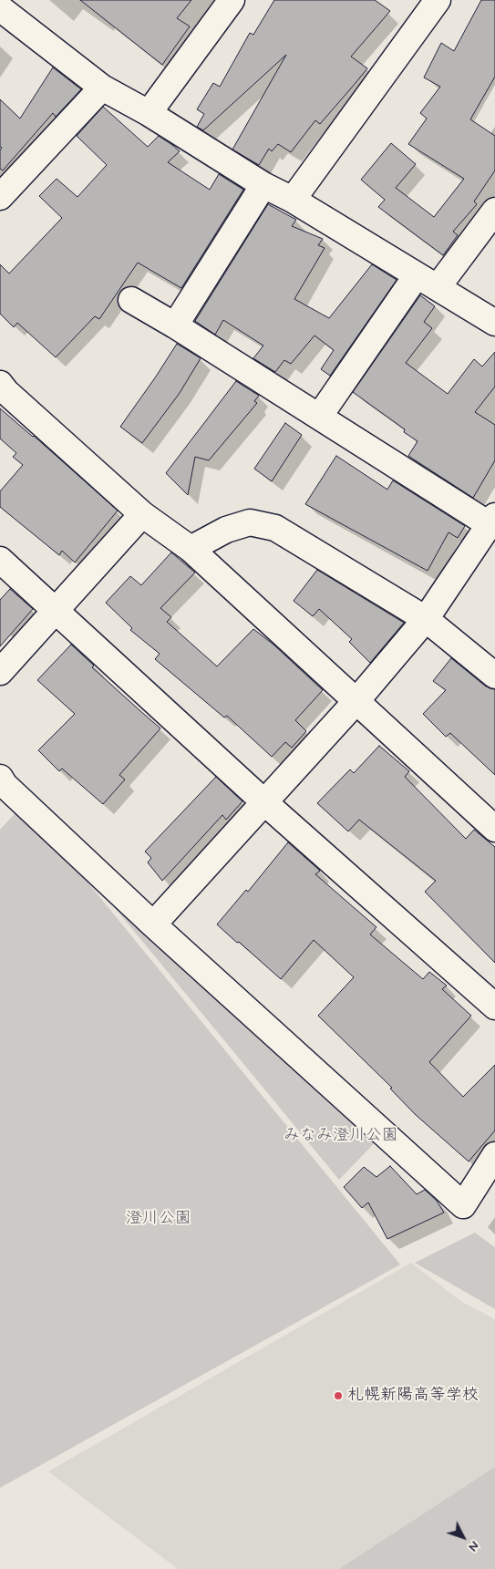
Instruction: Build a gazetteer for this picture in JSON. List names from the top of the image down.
{
  "parks": ["みなみ澄川公園", "澄川公園"],
  "places": ["札幌新陽高等学校"],
  "north": "bottom right"
}
